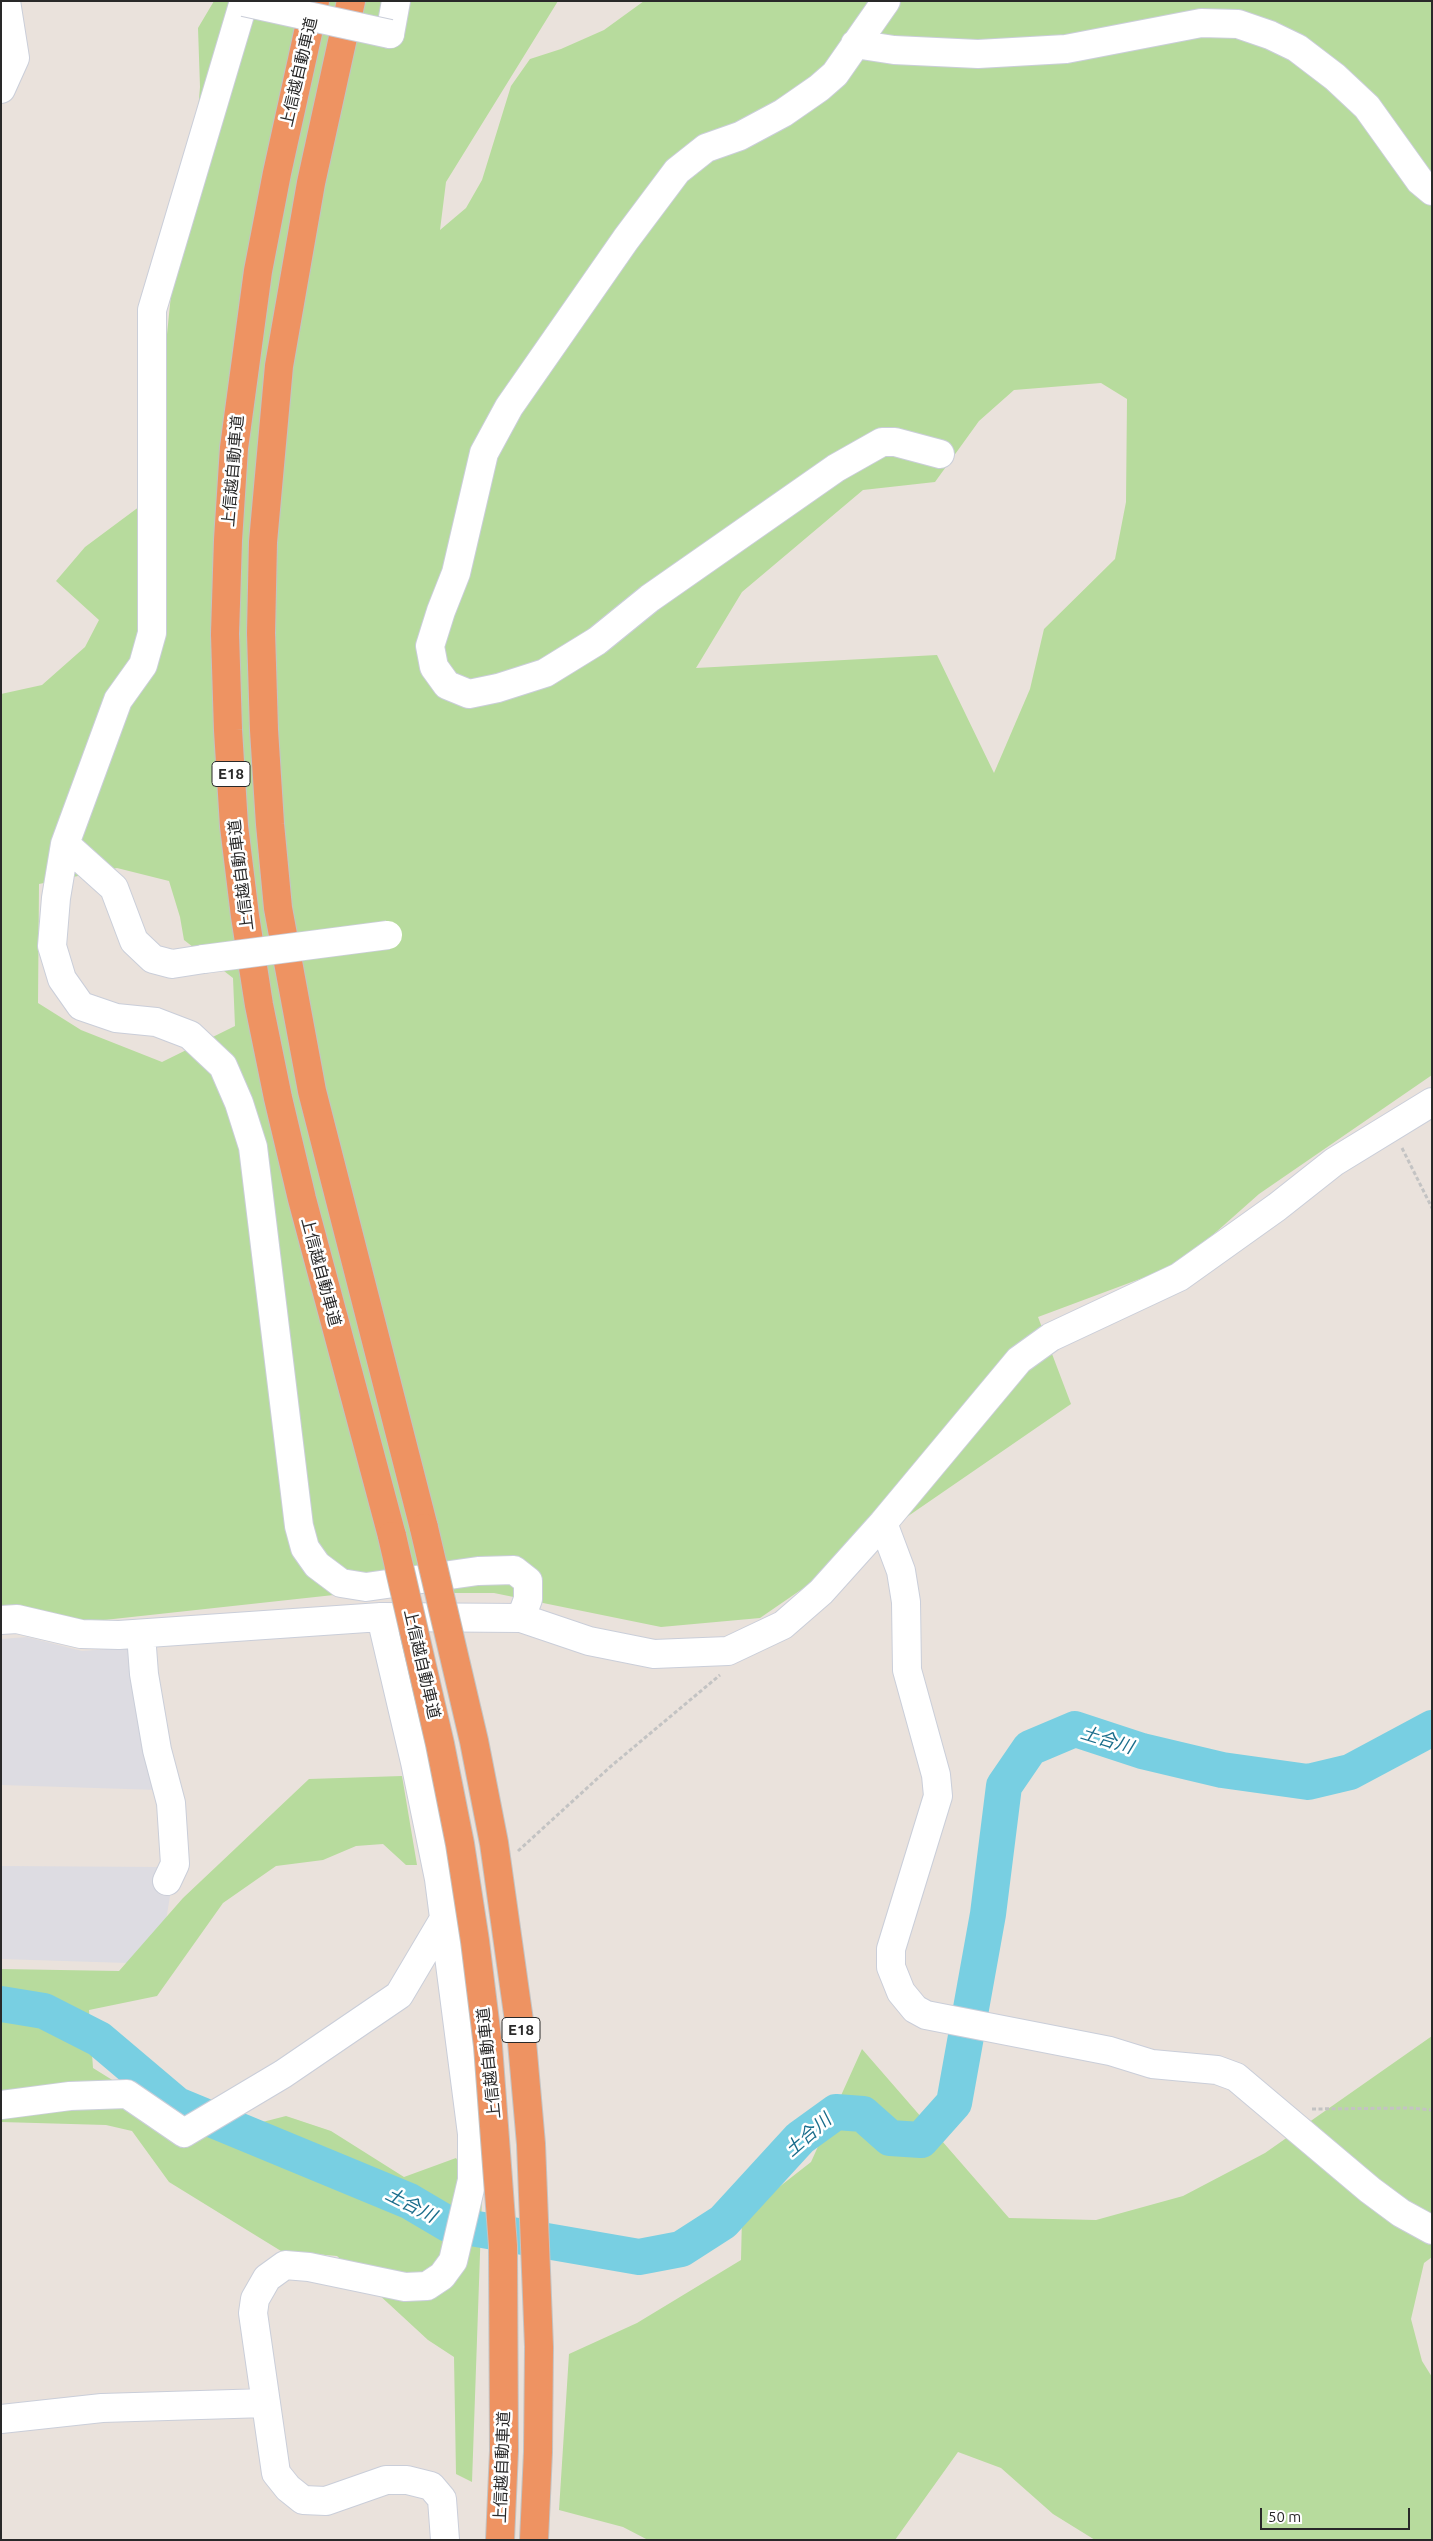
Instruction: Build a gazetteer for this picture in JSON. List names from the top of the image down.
{
  "streets": {
    "highway": ["上信越自動車道", "E18"]
  },
  "water": ["土合川"],
  "scale_bar": "50 m"
}
